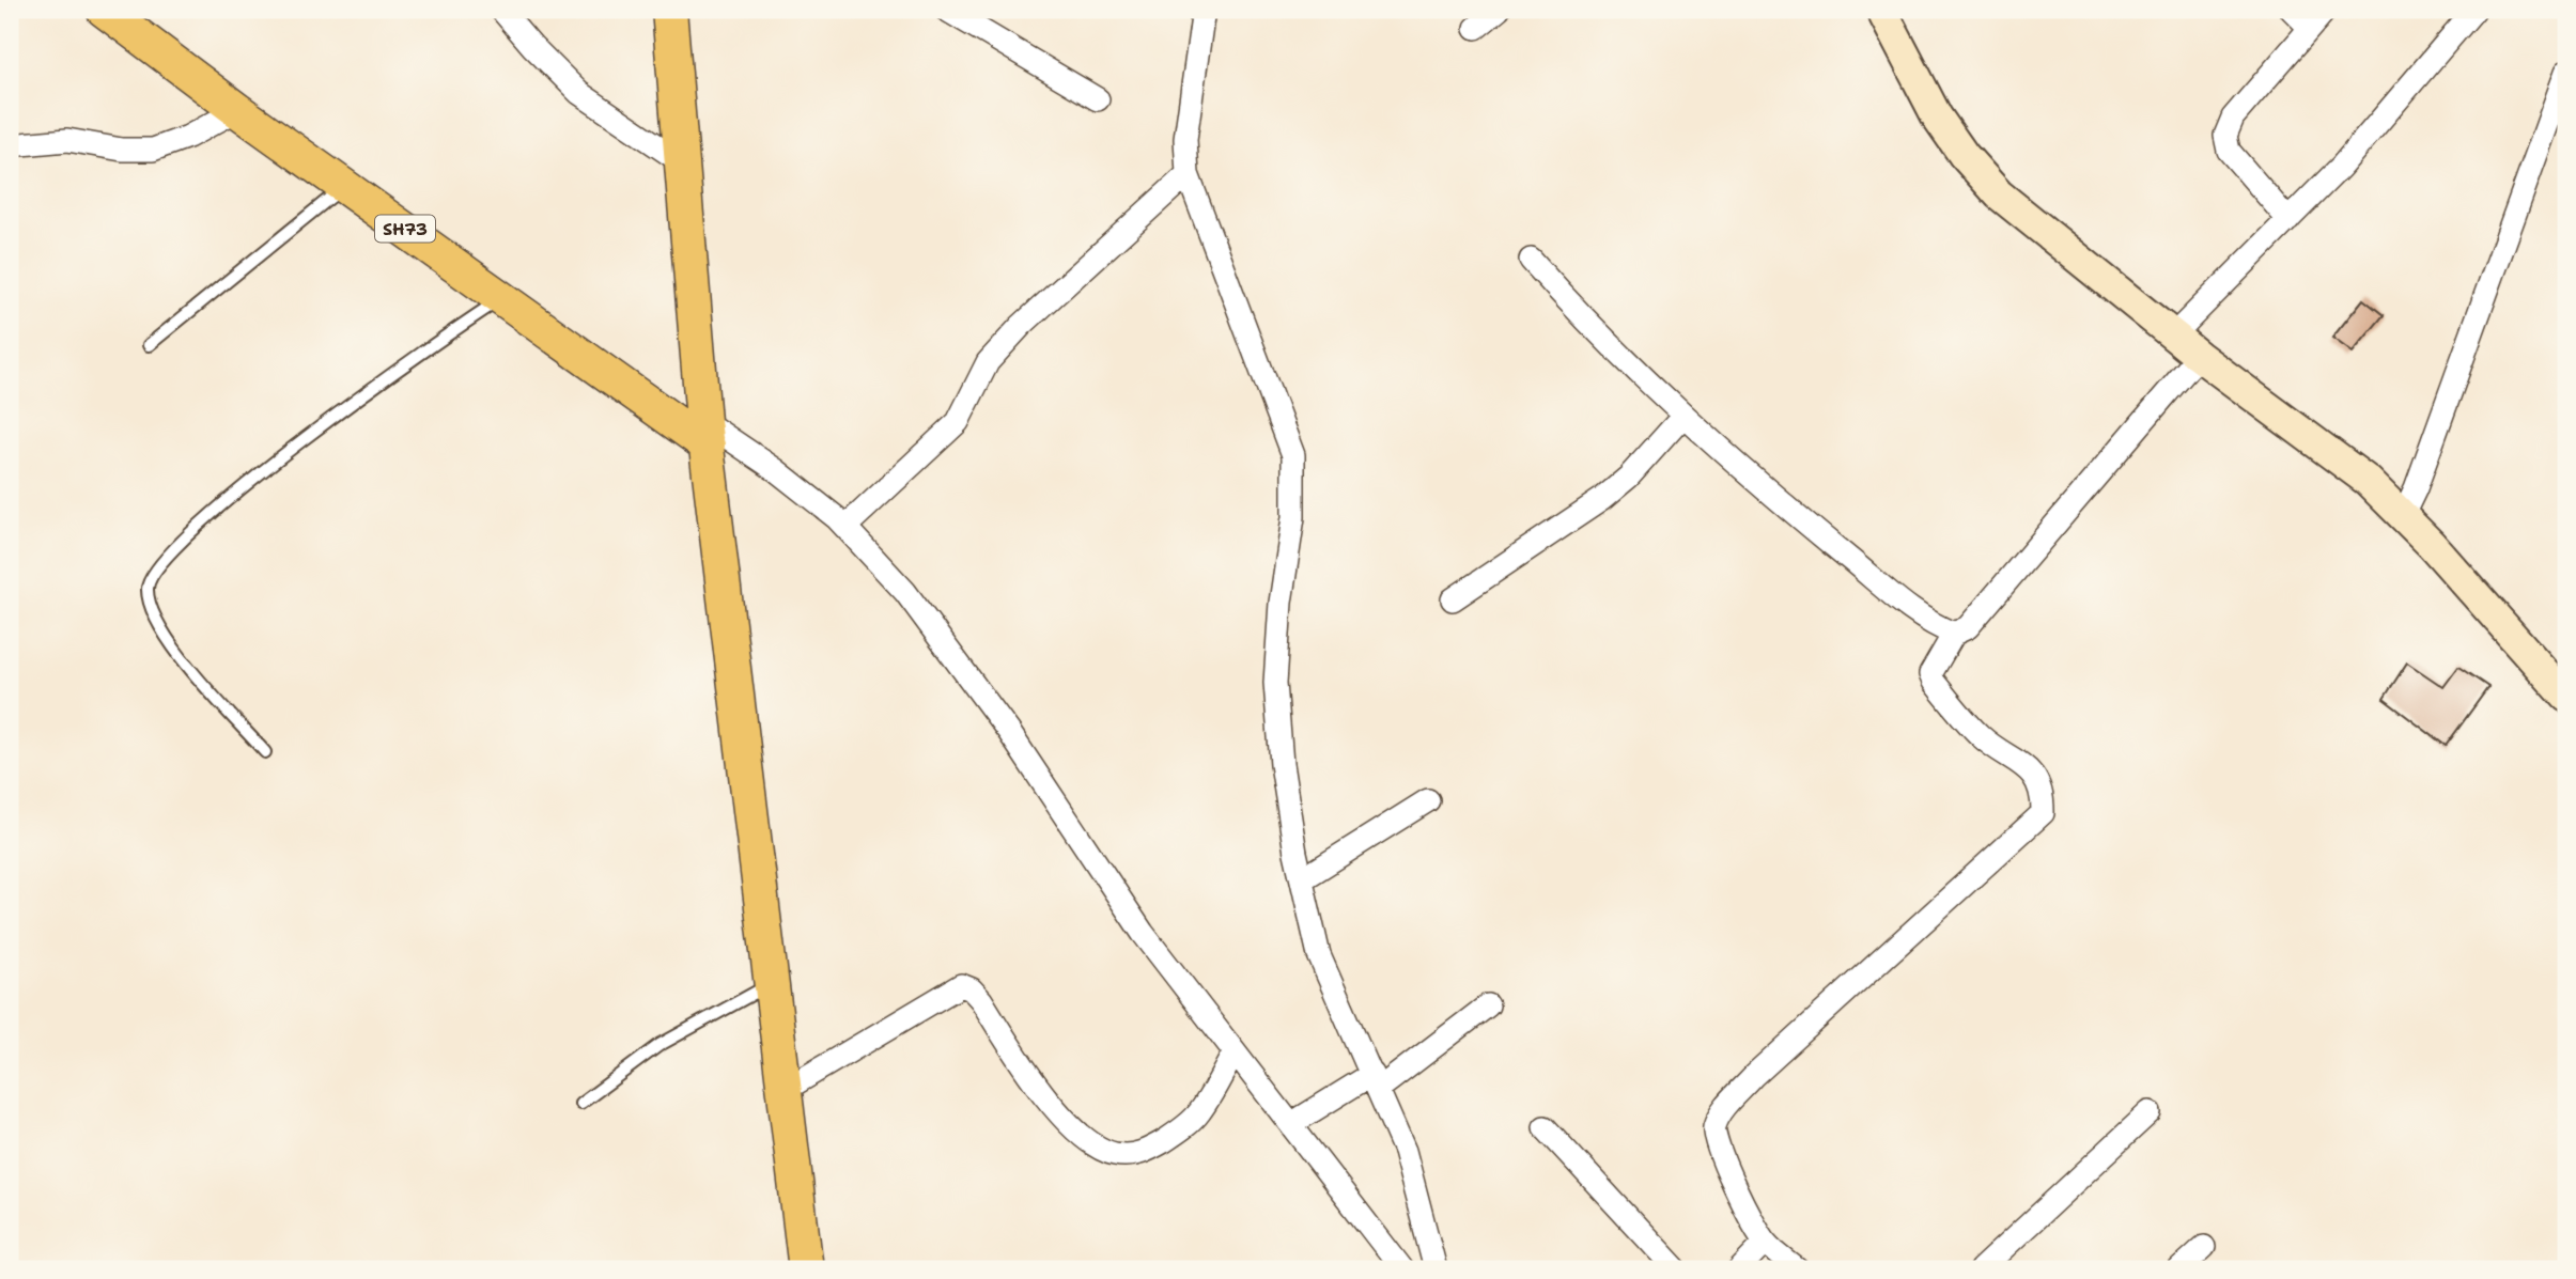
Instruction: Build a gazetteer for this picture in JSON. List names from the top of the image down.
{
  "streets": {
    "main road": ["SH73"]
  }
}
